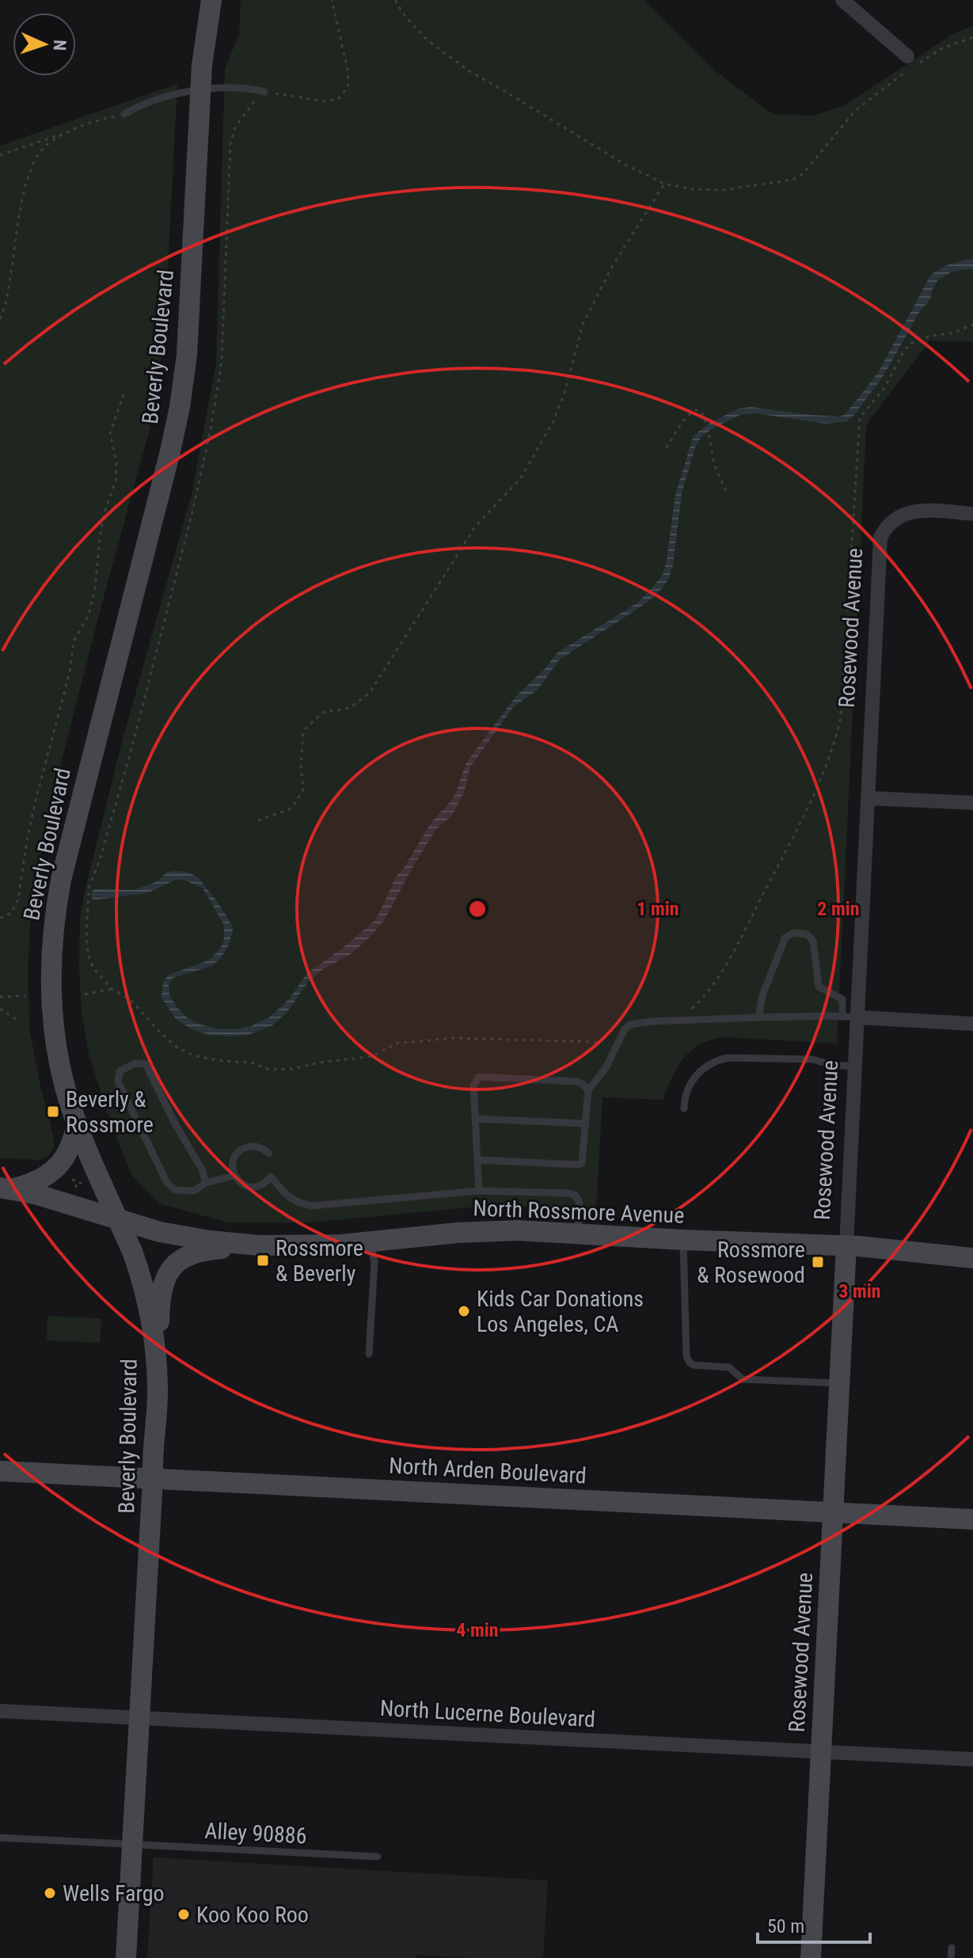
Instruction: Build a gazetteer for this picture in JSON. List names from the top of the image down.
{
  "streets": {
    "main road": [
      "Beverly Boulevard",
      "Rosewood Avenue",
      "North Rossmore Avenue",
      "North Arden Boulevard"
    ],
    "street": ["North Lucerne Boulevard"],
    "lane": ["Alley 90886"]
  },
  "crossings": [
    ["Beverly Boulevard", "North Rossmore Avenue"],
    ["Beverly Boulevard", "North Arden Boulevard"],
    ["Beverly Boulevard", "North Lucerne Boulevard"],
    ["Beverly Boulevard", "Alley 90886"],
    ["Rosewood Avenue", "North Rossmore Avenue"],
    ["Rosewood Avenue", "North Arden Boulevard"],
    ["Rosewood Avenue", "North Lucerne Boulevard"]
  ],
  "places": {
    "transit": ["Beverly & Rossmore", "Rossmore & Beverly", "Rossmore & Rosewood"],
    "other": ["Kids Car Donations Los Angeles, CA", "Wells Fargo", "Koo Koo Roo"]
  },
  "scale_bar": "50 m",
  "north": "right",
  "rings": [
    "1 min",
    "2 min",
    "3 min",
    "4 min"
  ]
}
